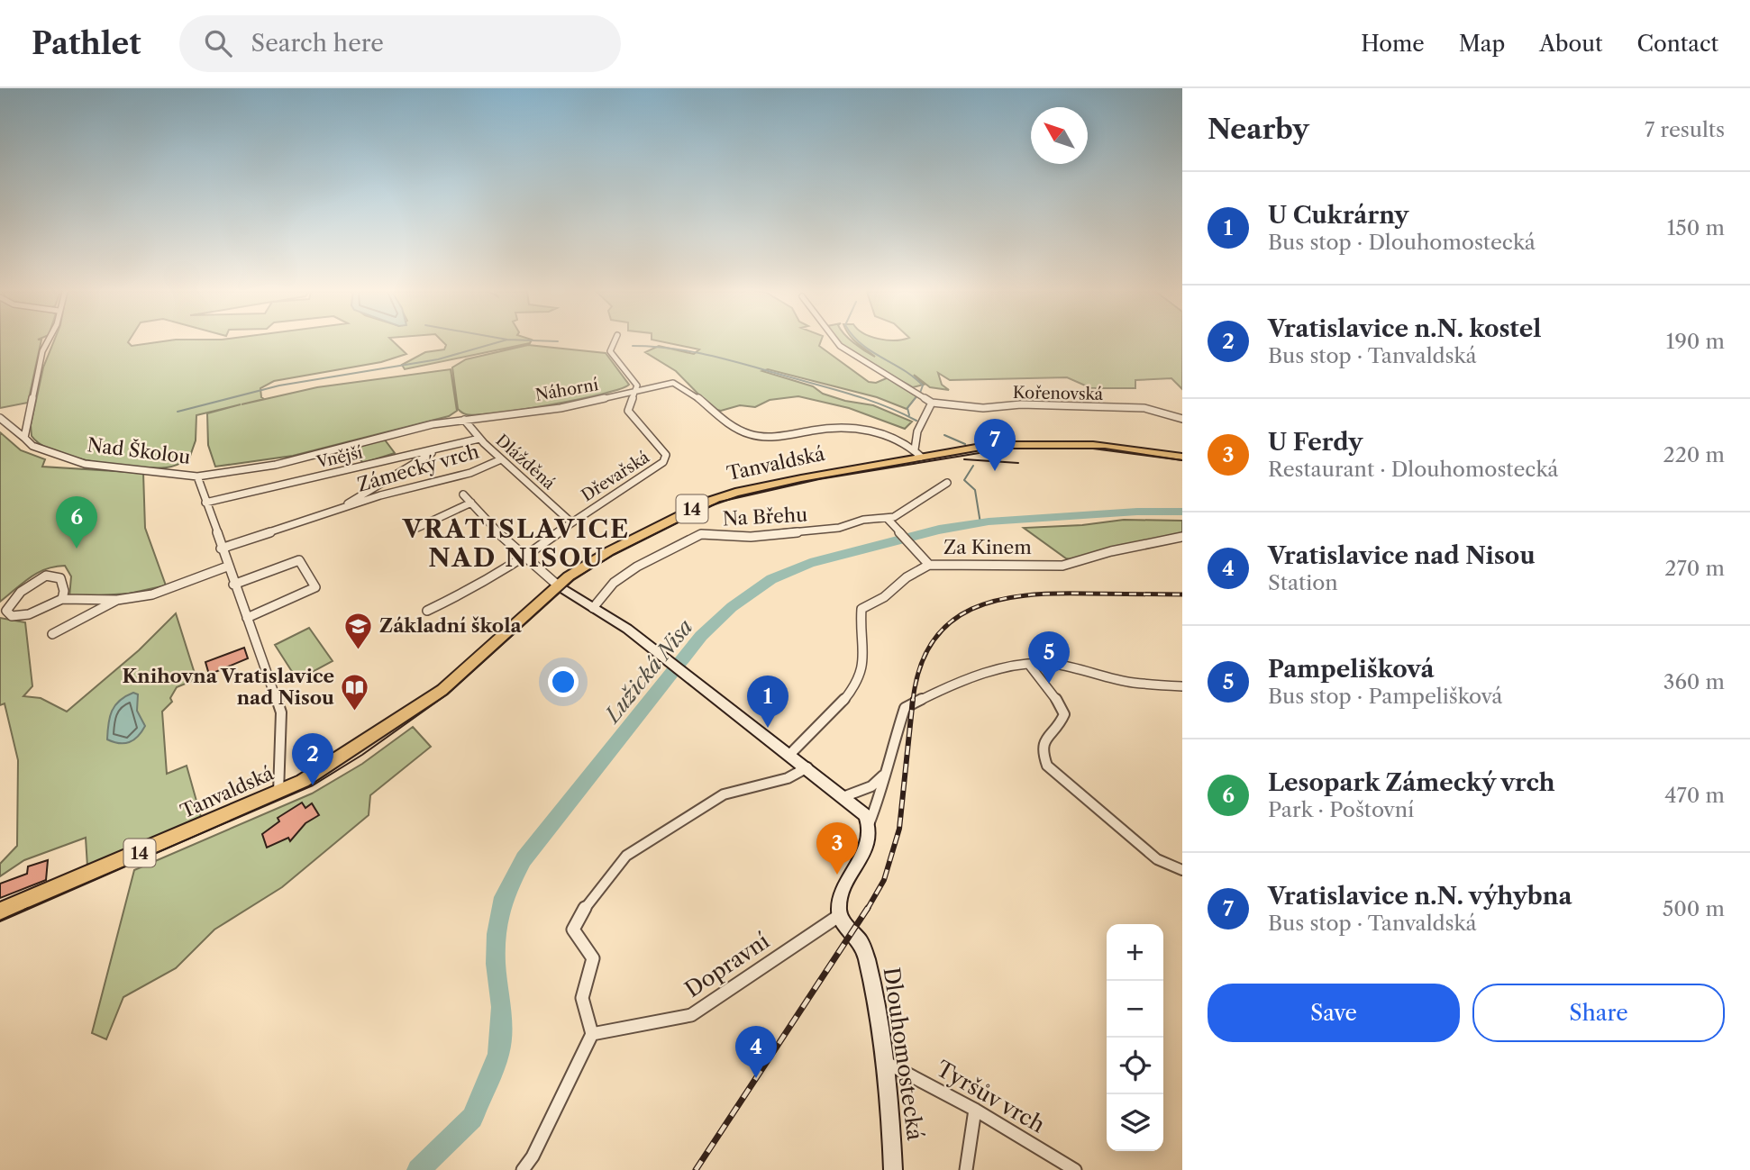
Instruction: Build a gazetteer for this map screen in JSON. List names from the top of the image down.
{
  "streets": {
    "main road": ["Tanvaldská", "14"],
    "street": [
      "Náhorní",
      "Kořenovská",
      "Nad Školou",
      "Vnější",
      "Dlážděná",
      "Zámecký vrch",
      "Dřevařská",
      "Na Břehu",
      "Za Kinem",
      "Dopravní",
      "Dlouhomostecká",
      "Tyršův vrch"
    ]
  },
  "crossings": [
    ["Náhorní", "Nad Školou"],
    ["Náhorní", "Dlážděná"],
    ["Náhorní", "Tanvaldská"],
    ["Náhorní", "Dřevařská"],
    ["Nad Školou", "Vnější"],
    ["Nad Školou", "Tanvaldská"],
    ["Nad Školou", "Zámecký vrch"],
    ["Vnější", "Dlážděná"],
    ["Vnější", "Zámecký vrch"],
    ["Dlážděná", "Zámecký vrch"],
    ["Dlážděná", "Dřevařská"],
    ["Dopravní", "Dlouhomostecká"],
    ["Dlouhomostecká", "Tyršův vrch"]
  ],
  "districts": ["VRATISLAVICE NAD NISOU"],
  "water": ["Lužická Nisa"],
  "places": {
    "school or university": ["Základní škola"],
    "library": ["Knihovna Vratislavice nad Nisou"]
  },
  "north": "top left",
  "page": {
    "header": "Pathlet",
    "search": "Search here",
    "nav": [
      "Home",
      "Map",
      "About",
      "Contact"
    ],
    "heading": ["Nearby", "7 results"],
    "list": [
      {
        "mark": "1",
        "name": "U Cukrárny",
        "note": "Bus stop · Dlouhomostecká",
        "value": "150 m"
      },
      {
        "mark": "2",
        "name": "Vratislavice n.N. kostel",
        "note": "Bus stop · Tanvaldská",
        "value": "190 m"
      },
      {
        "mark": "3",
        "name": "U Ferdy",
        "note": "Restaurant · Dlouhomostecká",
        "value": "220 m"
      },
      {
        "mark": "4",
        "name": "Vratislavice nad Nisou",
        "note": "Station",
        "value": "270 m"
      },
      {
        "mark": "5",
        "name": "Pampelišková",
        "note": "Bus stop · Pampelišková",
        "value": "360 m"
      },
      {
        "mark": "6",
        "name": "Lesopark Zámecký vrch",
        "note": "Park · Poštovní",
        "value": "470 m"
      },
      {
        "mark": "7",
        "name": "Vratislavice n.N. výhybna",
        "note": "Bus stop · Tanvaldská",
        "value": "500 m"
      }
    ],
    "pins": [
      "7",
      "6",
      "5",
      "1",
      "2",
      "3",
      "4"
    ],
    "map_buttons": ["+", "−"],
    "buttons": ["Save", "Share"]
  }
}
